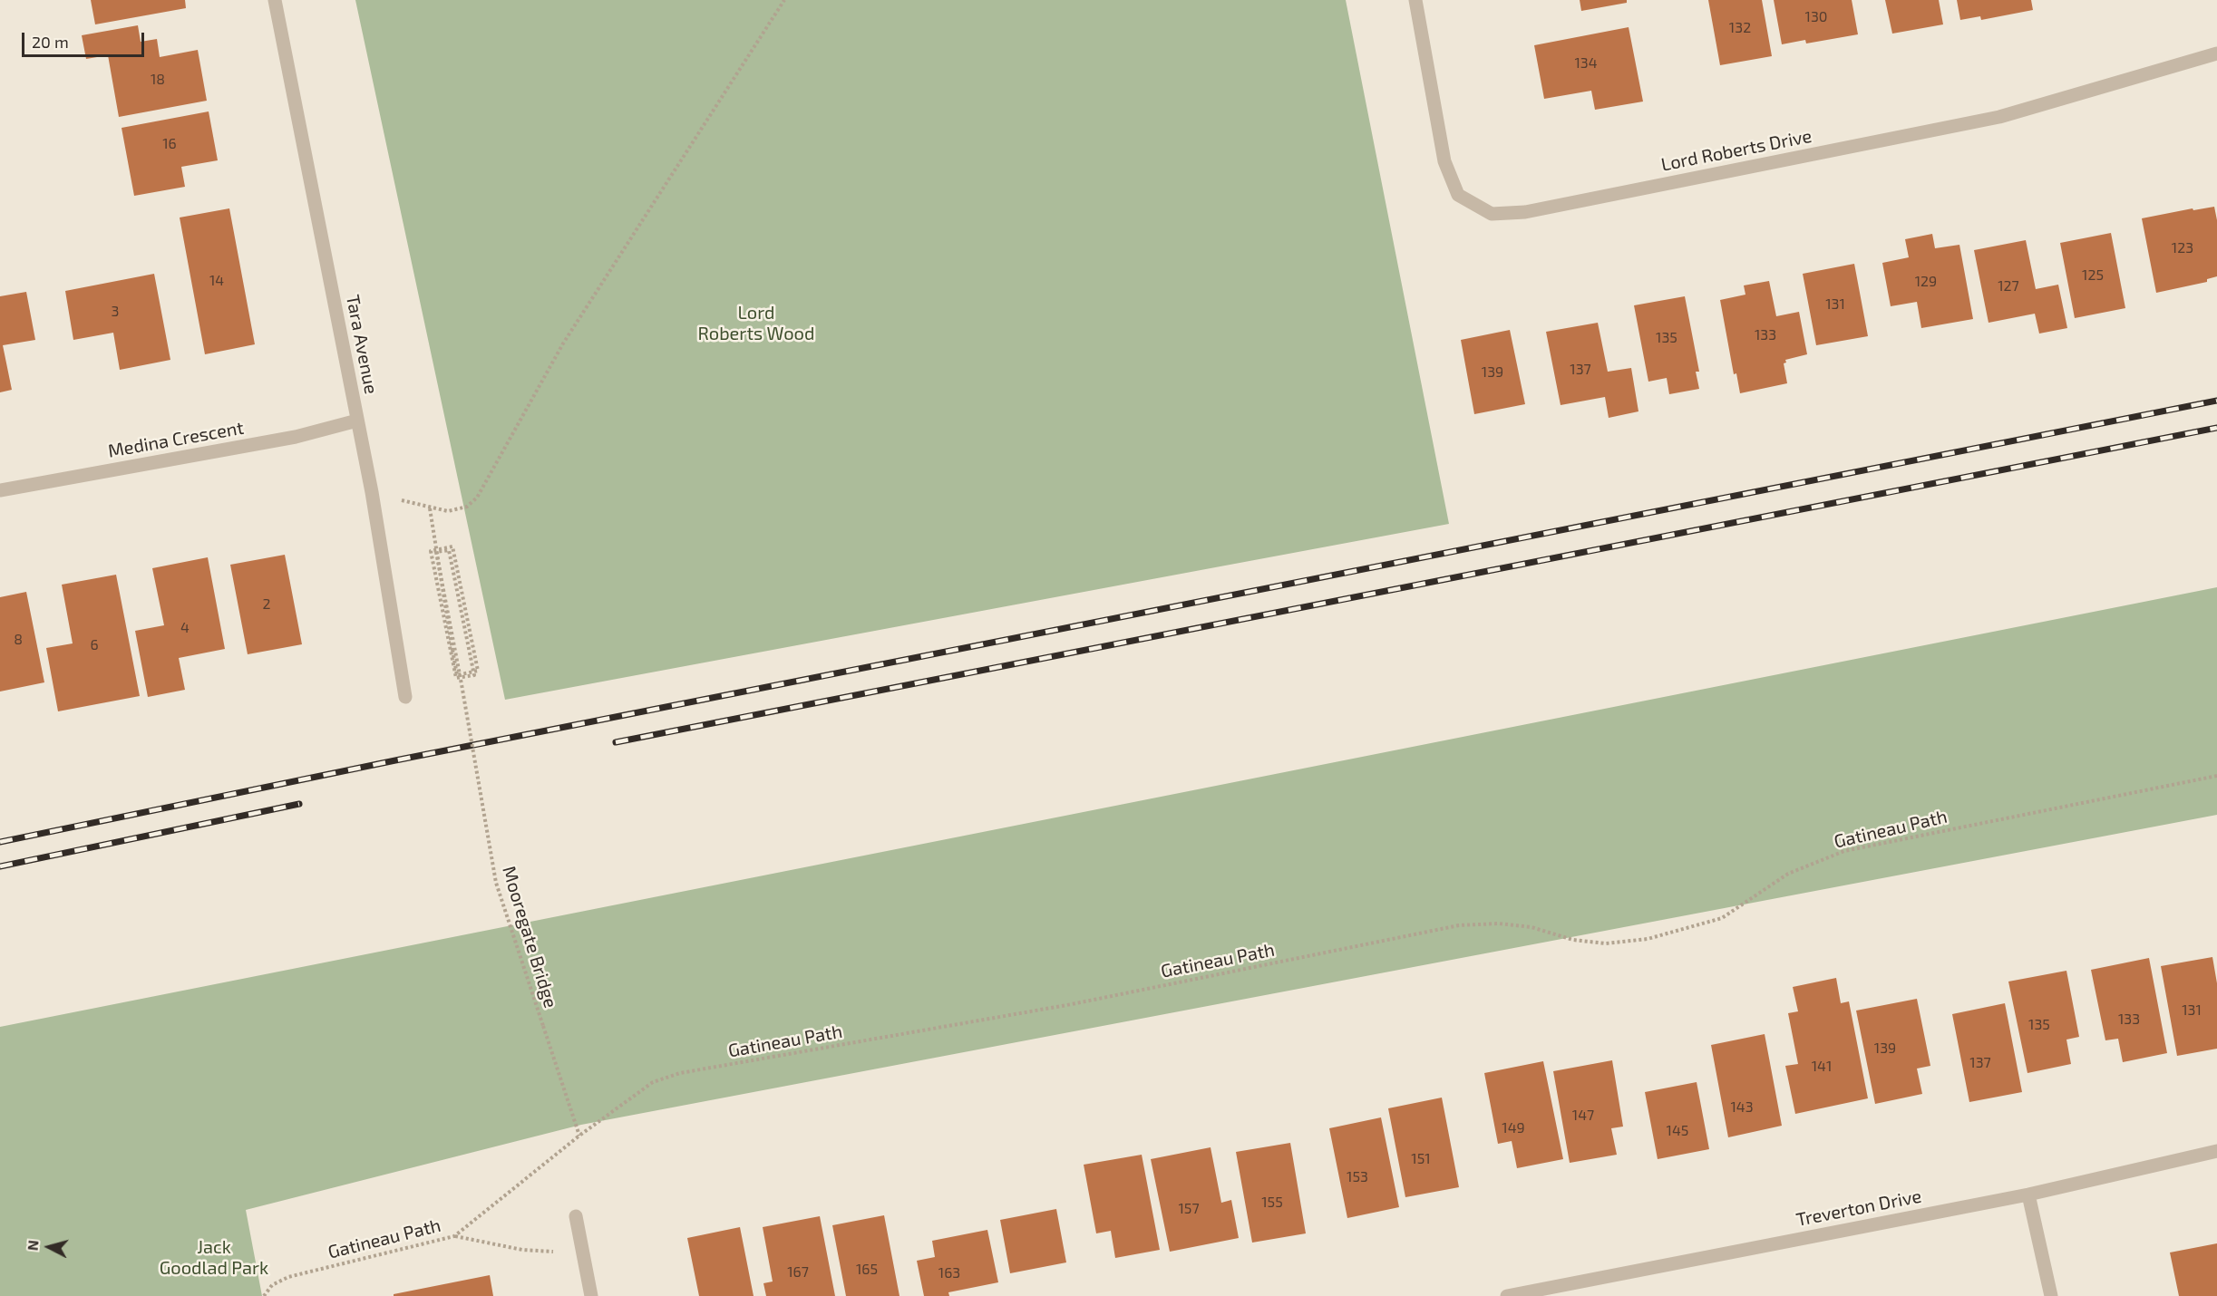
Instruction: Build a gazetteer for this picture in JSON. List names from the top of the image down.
{
  "streets": {
    "street": [
      "Lord Roberts Drive",
      "Tara Avenue",
      "Medina Crescent",
      "Treverton Drive"
    ],
    "path": ["Gatineau Path", "Mooregate Bridge"]
  },
  "crossings": [
    ["Tara Avenue", "Medina Crescent"],
    ["Gatineau Path", "Mooregate Bridge"]
  ],
  "parks": ["Lord Roberts Wood", "Jack Goodlad Park"],
  "house_numbers": [
    "130",
    "132",
    "134",
    "18",
    "16",
    "123",
    "125",
    "14",
    "129",
    "127",
    "131",
    "3",
    "133",
    "135",
    "137",
    "139",
    "2",
    "4",
    "8",
    "6",
    "131",
    "133",
    "135",
    "139",
    "137",
    "141",
    "143",
    "147",
    "149",
    "145",
    "151",
    "153",
    "155",
    "157",
    "165",
    "167",
    "163"
  ],
  "scale_bar": "20 m",
  "north": "left"
}
